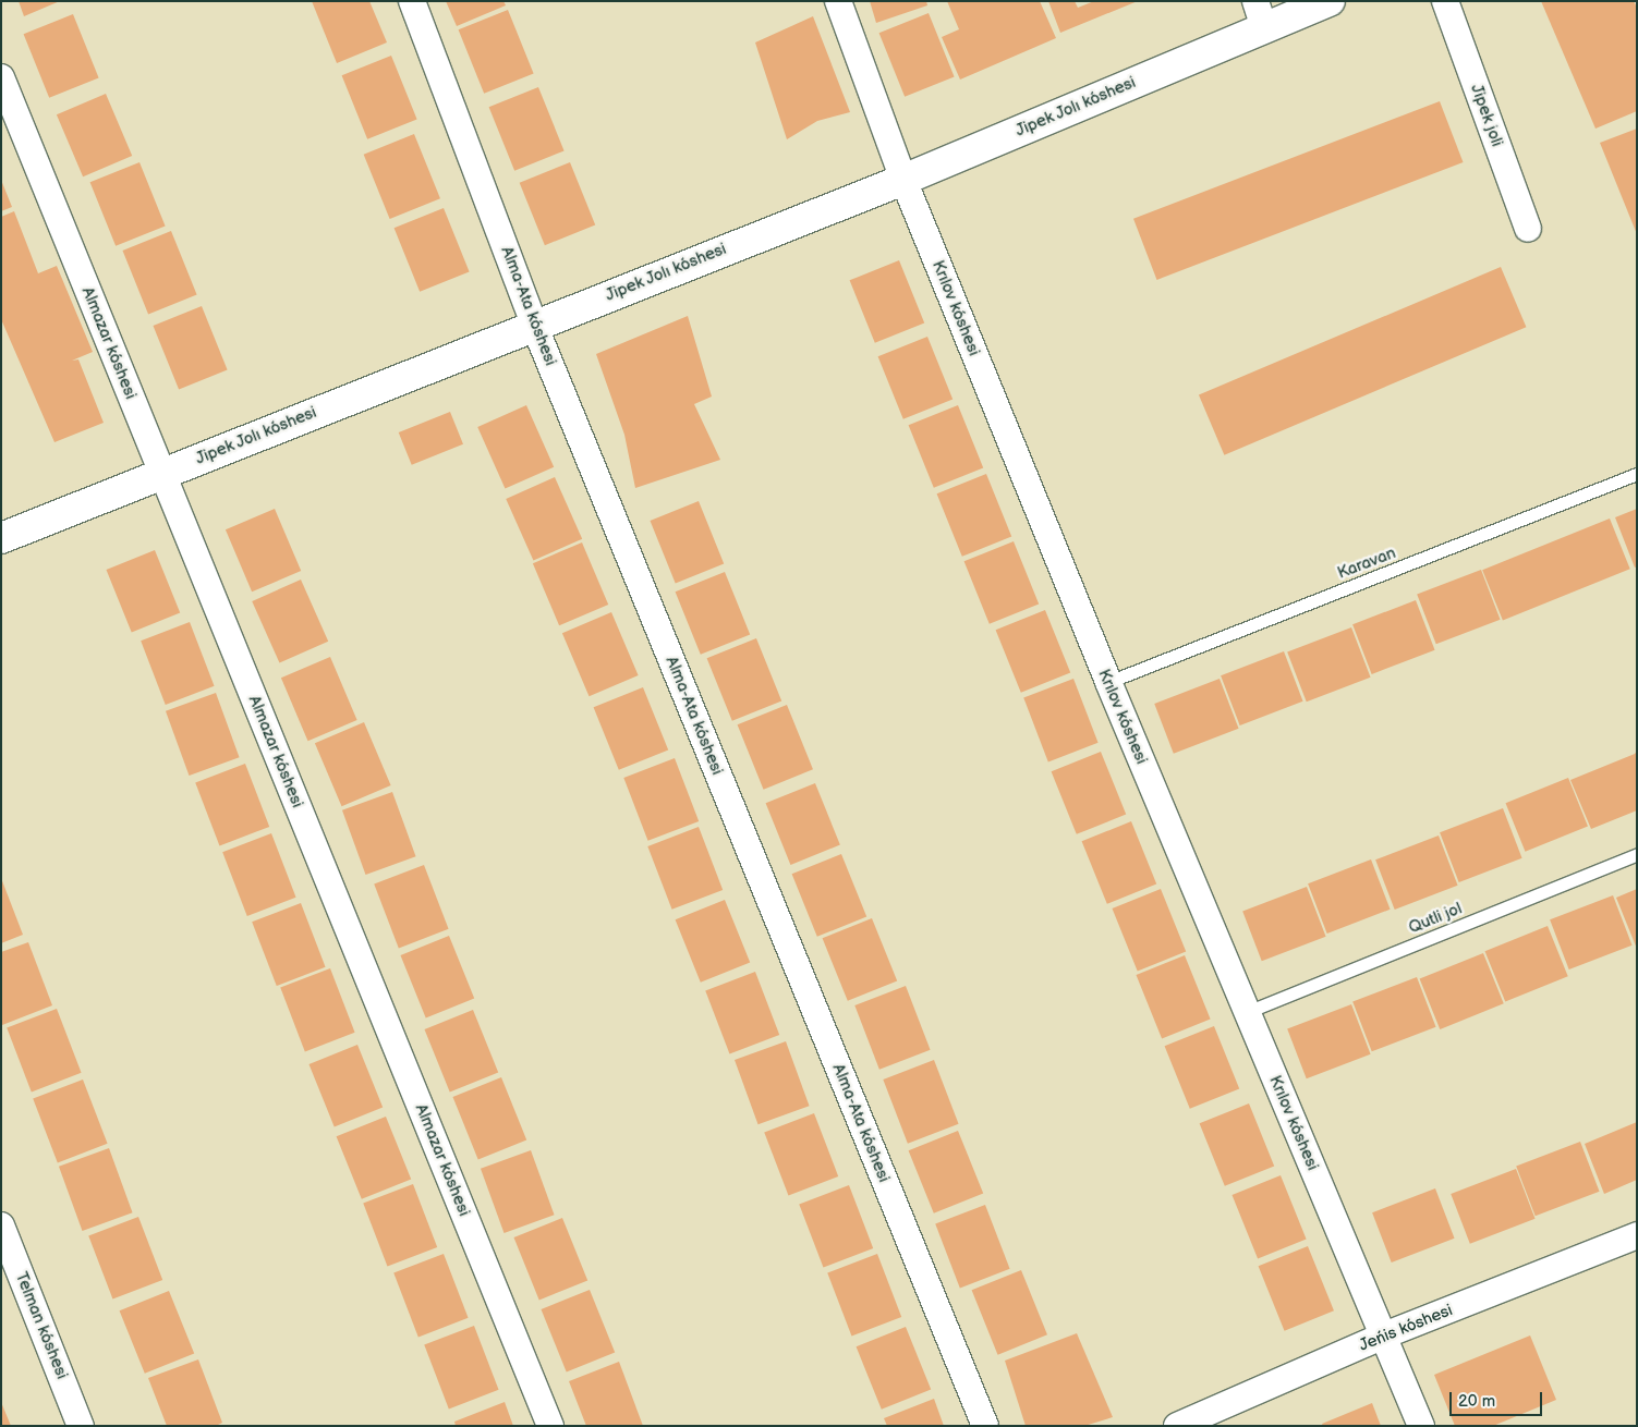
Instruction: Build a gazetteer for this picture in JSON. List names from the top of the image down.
{
  "streets": {
    "street": [
      "Jipek Jolı kóshesi",
      "Jipek joli",
      "Alma-Ata kóshesi",
      "Krılov kóshesi",
      "Almazar kóshesi",
      "Telman kóshesi",
      "Jeńis kóshesi"
    ],
    "lane": ["Karavan", "Qutli jol"]
  },
  "crossings": [
    ["Jipek Jolı kóshesi", "Alma-Ata kóshesi"],
    ["Jipek Jolı kóshesi", "Krılov kóshesi"],
    ["Jipek Jolı kóshesi", "Almazar kóshesi"],
    ["Krılov kóshesi", "Karavan"],
    ["Krılov kóshesi", "Qutli jol"],
    ["Krılov kóshesi", "Jeńis kóshesi"]
  ],
  "scale_bar": "20 m"
}
